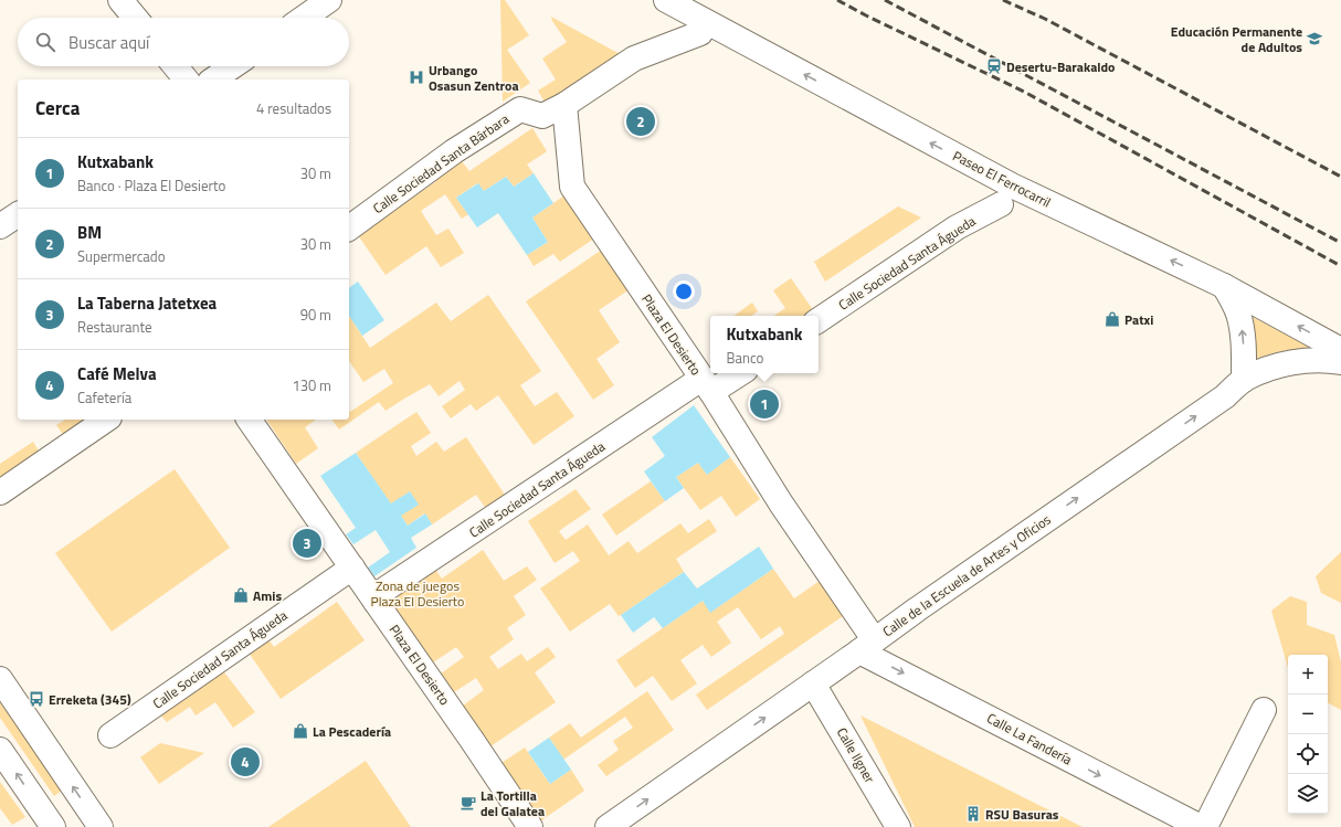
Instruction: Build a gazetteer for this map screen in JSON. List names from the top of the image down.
{
  "streets": {
    "street": [
      "Calle Sociedad Santa Bárbara",
      "Paseo El Ferrocarril",
      "Calle Sociedad Santa Águeda",
      "Plaza El Desierto",
      "Calle de la Escuela de Artes y Oficios",
      "Calle La Fandería",
      "Calle Ilgner"
    ]
  },
  "crossings": [
    ["Calle Sociedad Santa Bárbara", "Plaza El Desierto"],
    ["Calle Sociedad Santa Águeda", "Plaza El Desierto"],
    ["Plaza El Desierto", "Calle de la Escuela de Artes y Oficios"],
    ["Plaza El Desierto", "Calle La Fandería"],
    ["Calle de la Escuela de Artes y Oficios", "Calle La Fandería"],
    ["Calle de la Escuela de Artes y Oficios", "Calle Ilgner"]
  ],
  "one_way": ["Paseo El Ferrocarril", "Calle de la Escuela de Artes y Oficios", "Calle La Fandería"],
  "parks": ["Zona de juegos Plaza El Desierto"],
  "places": {
    "school or university": ["Educación Permanente de Adultos"],
    "station": ["Desertu-Barakaldo"],
    "hospital": ["Urbango Osasun Zentroa"],
    "shop": ["Patxi", "Amis", "La Pescadería"],
    "bus stop": ["Erreketa (345)"],
    "cafe": ["La Tortilla del Galatea"],
    "building": ["RSU Basuras"]
  },
  "page": {
    "search": "Buscar aquí",
    "heading": ["Cerca", "4 resultados"],
    "pins": [
      "2",
      "1",
      "3",
      "4"
    ],
    "list": [
      {
        "mark": "1",
        "name": "Kutxabank",
        "note": "Banco · Plaza El Desierto",
        "value": "30 m"
      },
      {
        "mark": "2",
        "name": "BM",
        "note": "Supermercado",
        "value": "30 m"
      },
      {
        "mark": "3",
        "name": "La Taberna Jatetxea",
        "note": "Restaurante",
        "value": "90 m"
      },
      {
        "mark": "4",
        "name": "Café Melva",
        "note": "Cafetería",
        "value": "130 m"
      }
    ],
    "popup": ["Kutxabank", "Banco"],
    "map_buttons": ["+", "−"]
  }
}
